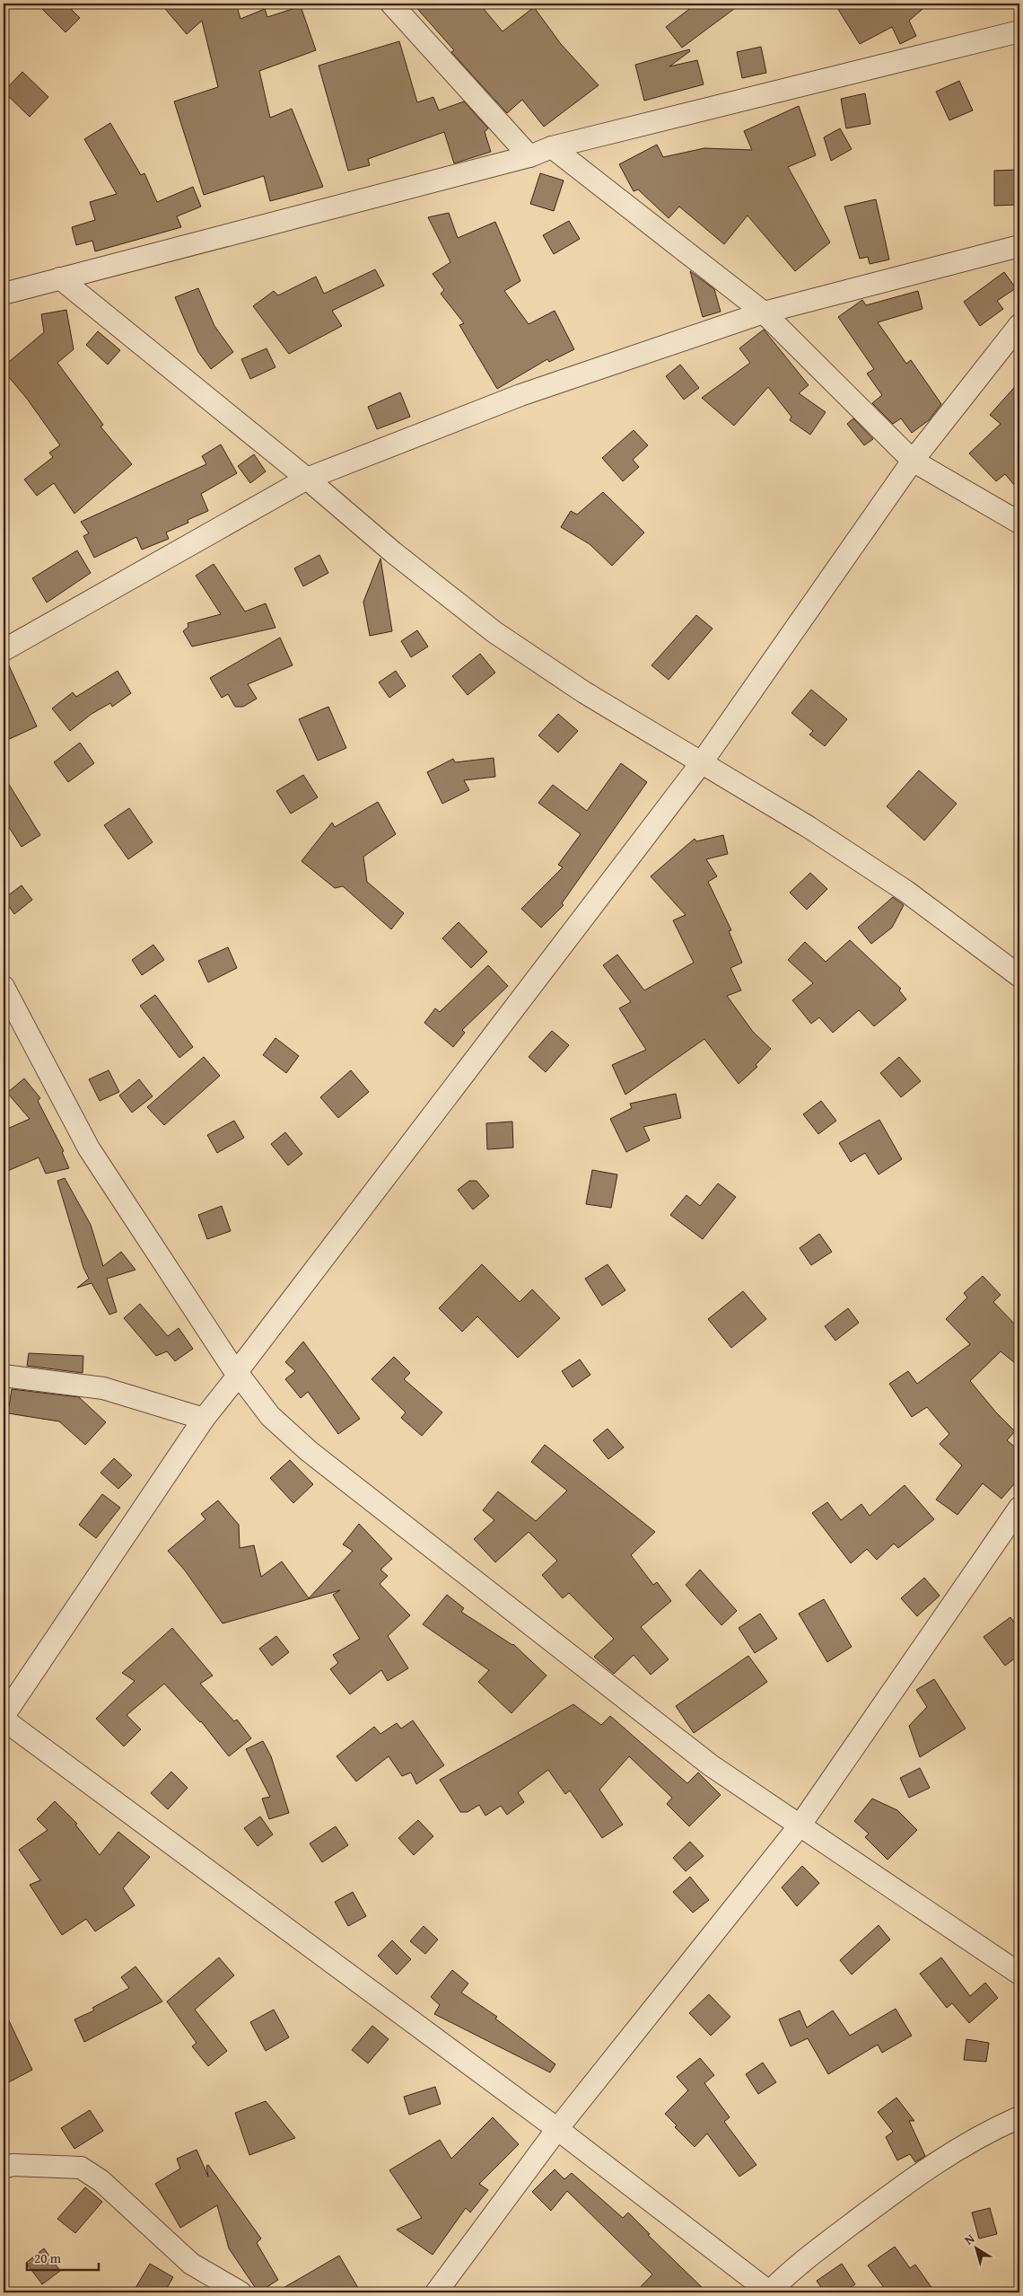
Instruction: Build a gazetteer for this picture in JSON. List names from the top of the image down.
{
  "scale_bar": "20 m",
  "north": "top left"
}
